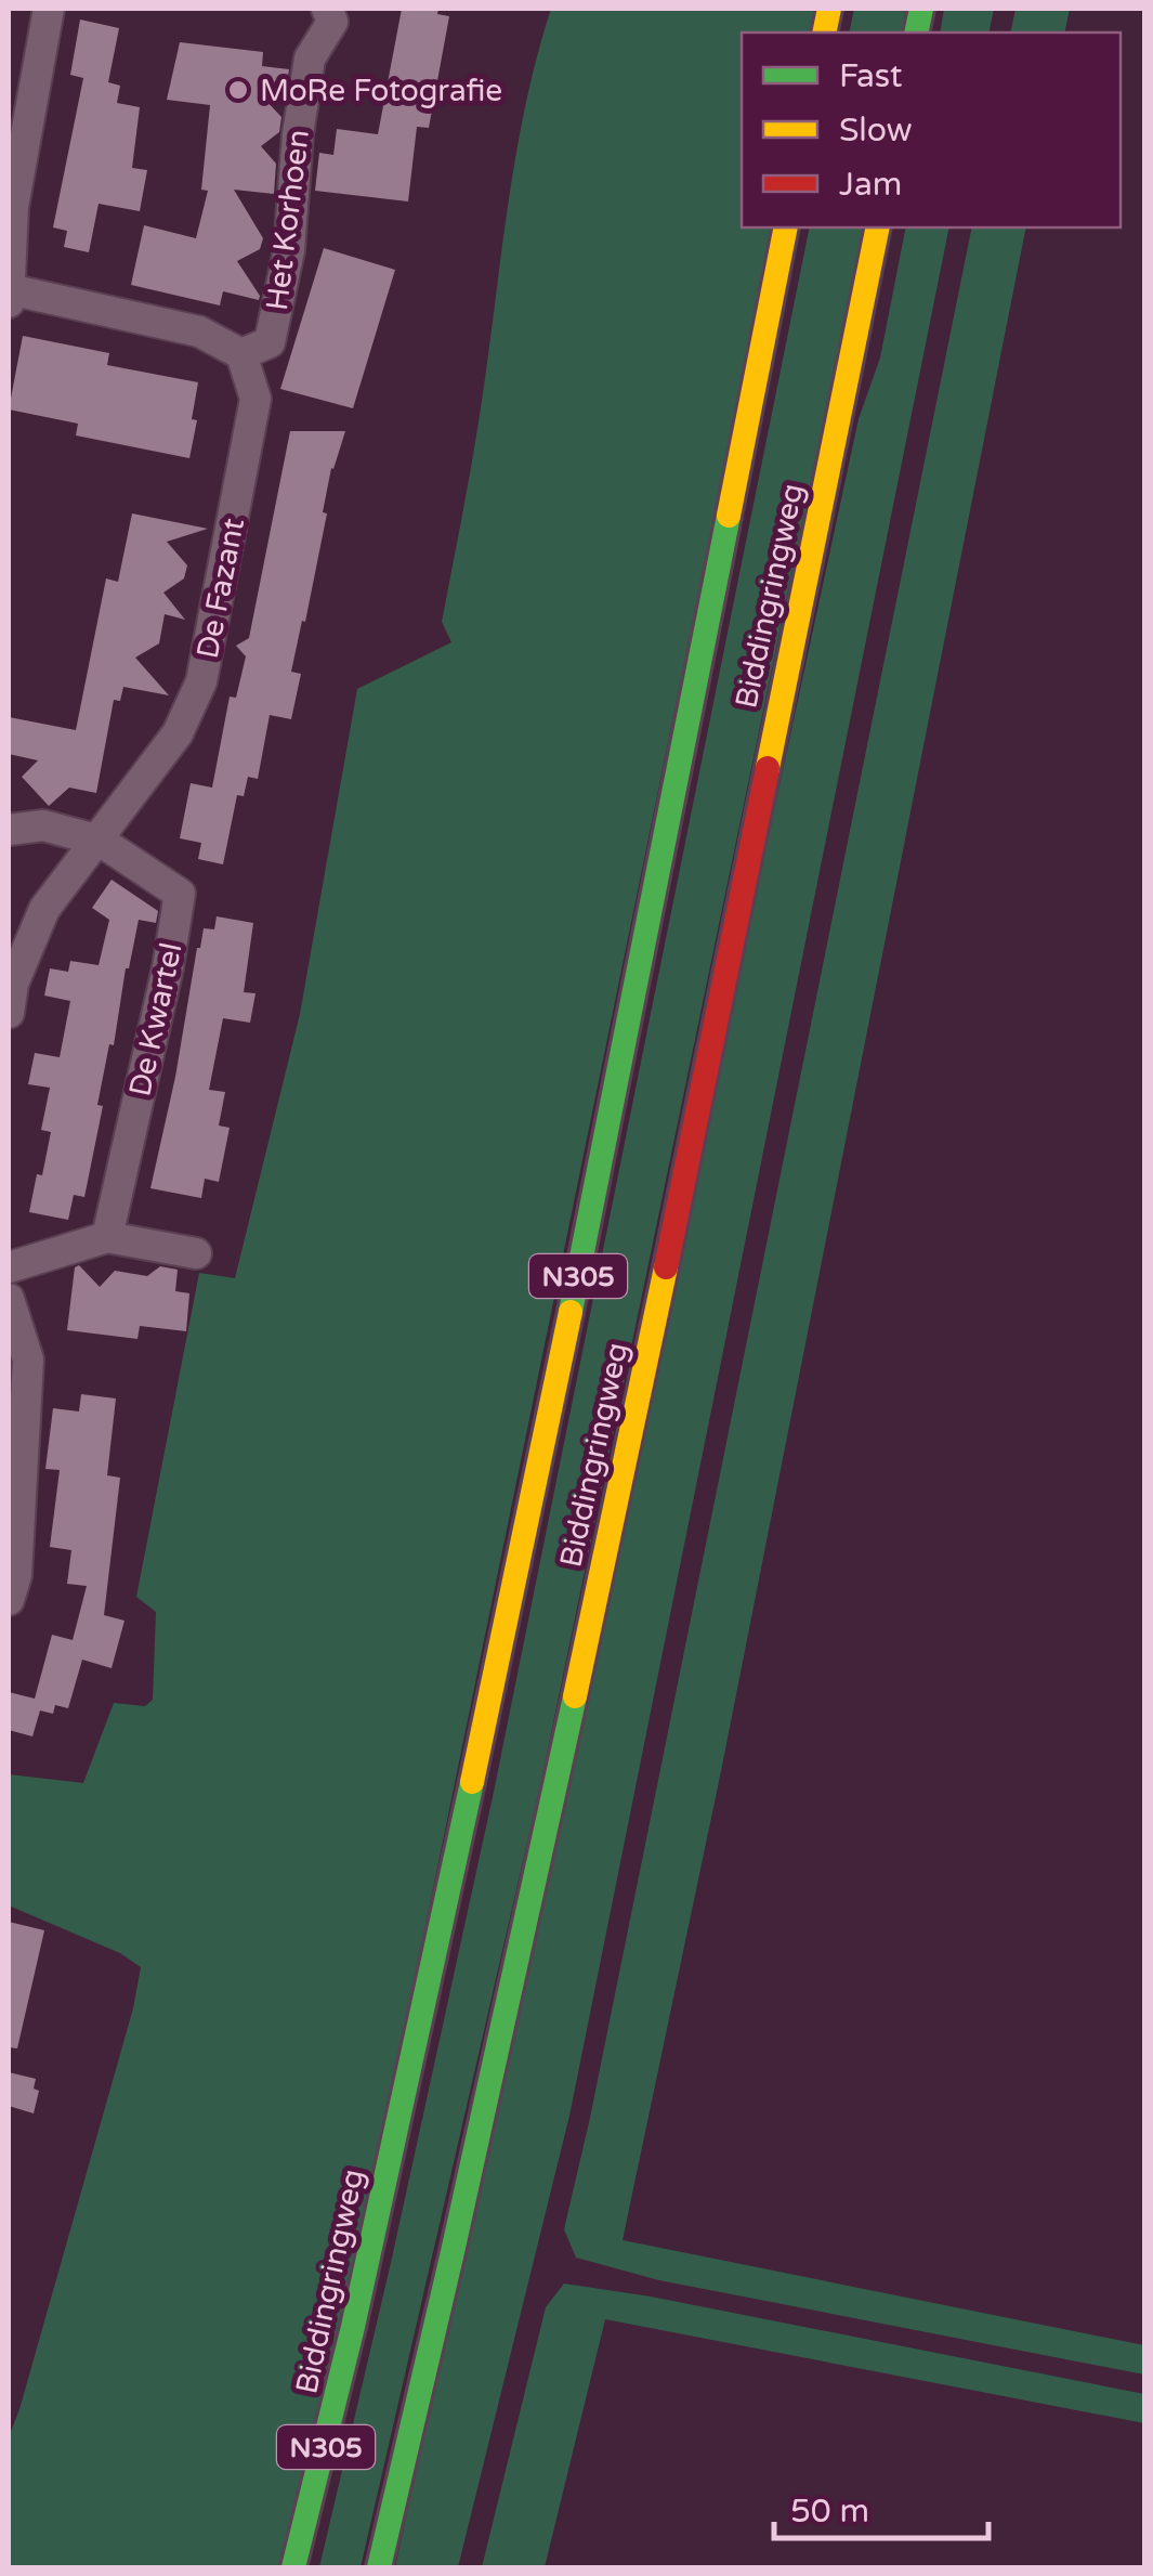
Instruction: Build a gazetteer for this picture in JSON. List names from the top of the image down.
{
  "streets": {
    "main road": ["Biddingringweg", "N305"],
    "street": ["Het Korhoen", "De Fazant", "De Kwartel"]
  },
  "crossings": [
    ["Het Korhoen", "De Fazant"],
    ["De Fazant", "De Kwartel"]
  ],
  "places": ["MoRe Fotografie"],
  "legend": ["Fast", "Slow", "Jam"],
  "scale_bar": "50 m"
}
